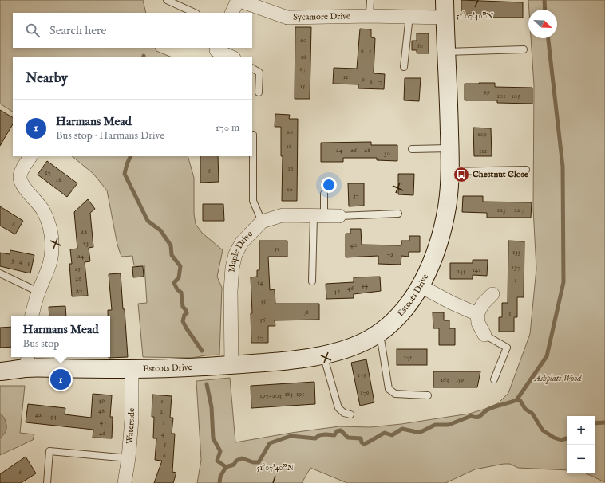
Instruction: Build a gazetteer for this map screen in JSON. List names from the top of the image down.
{
  "streets": {
    "street": [
      "Sycamore Drive",
      "Maple Drive",
      "Estcots Drive",
      "Waterside"
    ]
  },
  "crossings": [
    ["Sycamore Drive", "Estcots Drive"],
    ["Maple Drive", "Estcots Drive"],
    ["Estcots Drive", "Waterside"]
  ],
  "parks": ["Ashplats Wood"],
  "places": {
    "bus stop": ["Chestnut Close"]
  },
  "house_numbers": [
    "20",
    "60",
    "6",
    "5",
    "18",
    "17",
    "11",
    "9",
    "8",
    "7",
    "15",
    "99",
    "101",
    "105",
    "20",
    "109",
    "18",
    "24",
    "26",
    "28",
    "111",
    "30",
    "16",
    "6",
    "17",
    "18",
    "12",
    "37",
    "123",
    "127",
    "6",
    "22",
    "23",
    "40",
    "51",
    "133",
    "72",
    "24",
    "3",
    "4",
    "5",
    "137",
    "25",
    "141",
    "145",
    "26",
    "1",
    "54",
    "44",
    "46",
    "27",
    "48",
    "55",
    "78",
    "5",
    "56",
    "57",
    "171",
    "175",
    "163",
    "159",
    "179",
    "183-195",
    "197-203",
    "49",
    "1",
    "48",
    "2",
    "42",
    "44",
    "47",
    "3",
    "46",
    "4",
    "5",
    "6",
    "6"
  ],
  "north": "bottom right",
  "page": {
    "search": "Search here",
    "heading": "Nearby",
    "list": [
      {
        "mark": "1",
        "name": "Harmans Mead",
        "note": "Bus stop · Harmans Drive",
        "value": "170 m"
      }
    ],
    "popup": ["Harmans Mead", "Bus stop"],
    "pins": "1",
    "map_buttons": ["+", "−"]
  },
  "coordinates": ["51°07'40\"N"]
}
